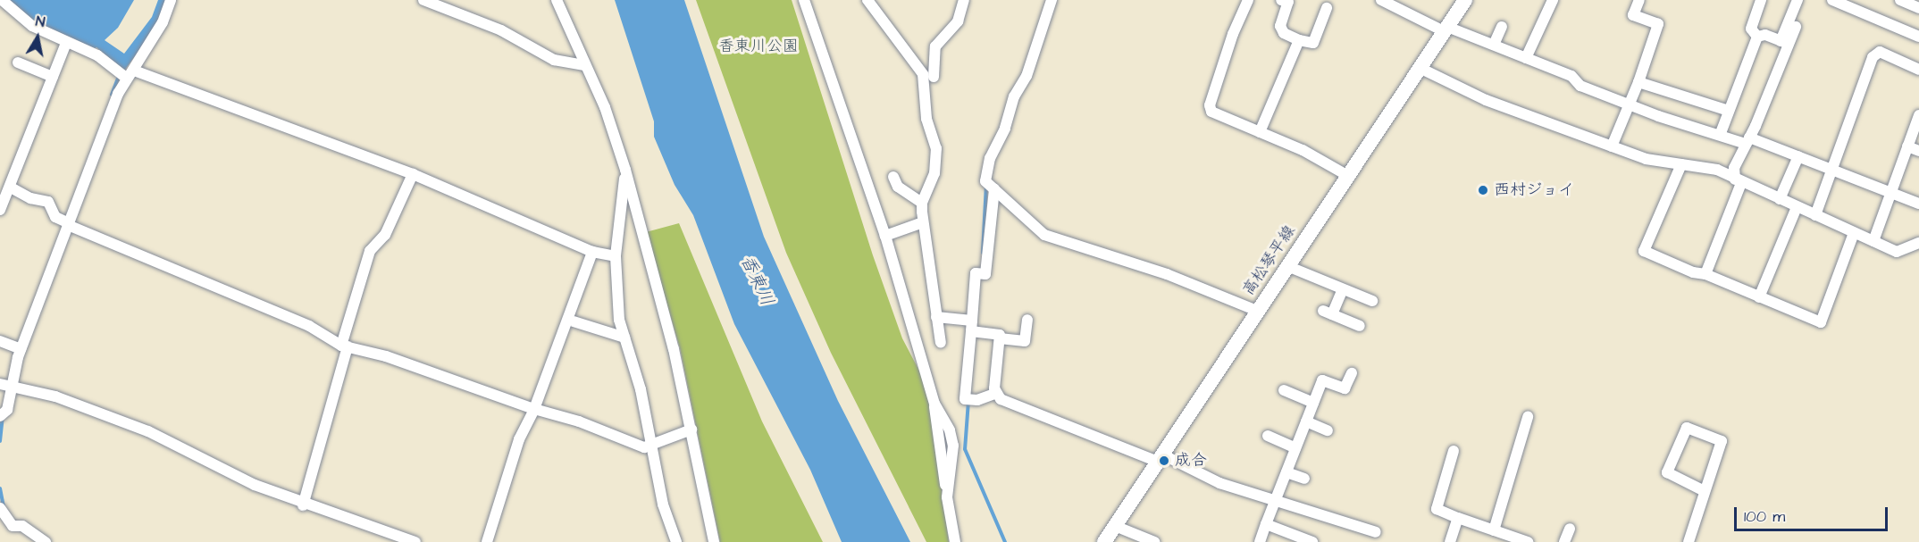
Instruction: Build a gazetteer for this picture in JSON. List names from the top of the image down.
{
  "streets": {
    "main road": ["高松琴平線"]
  },
  "water": ["香東川"],
  "parks": ["香東川公園"],
  "places": ["西村ジョイ", "成合"],
  "scale_bar": "100 m",
  "north": "top"
}
